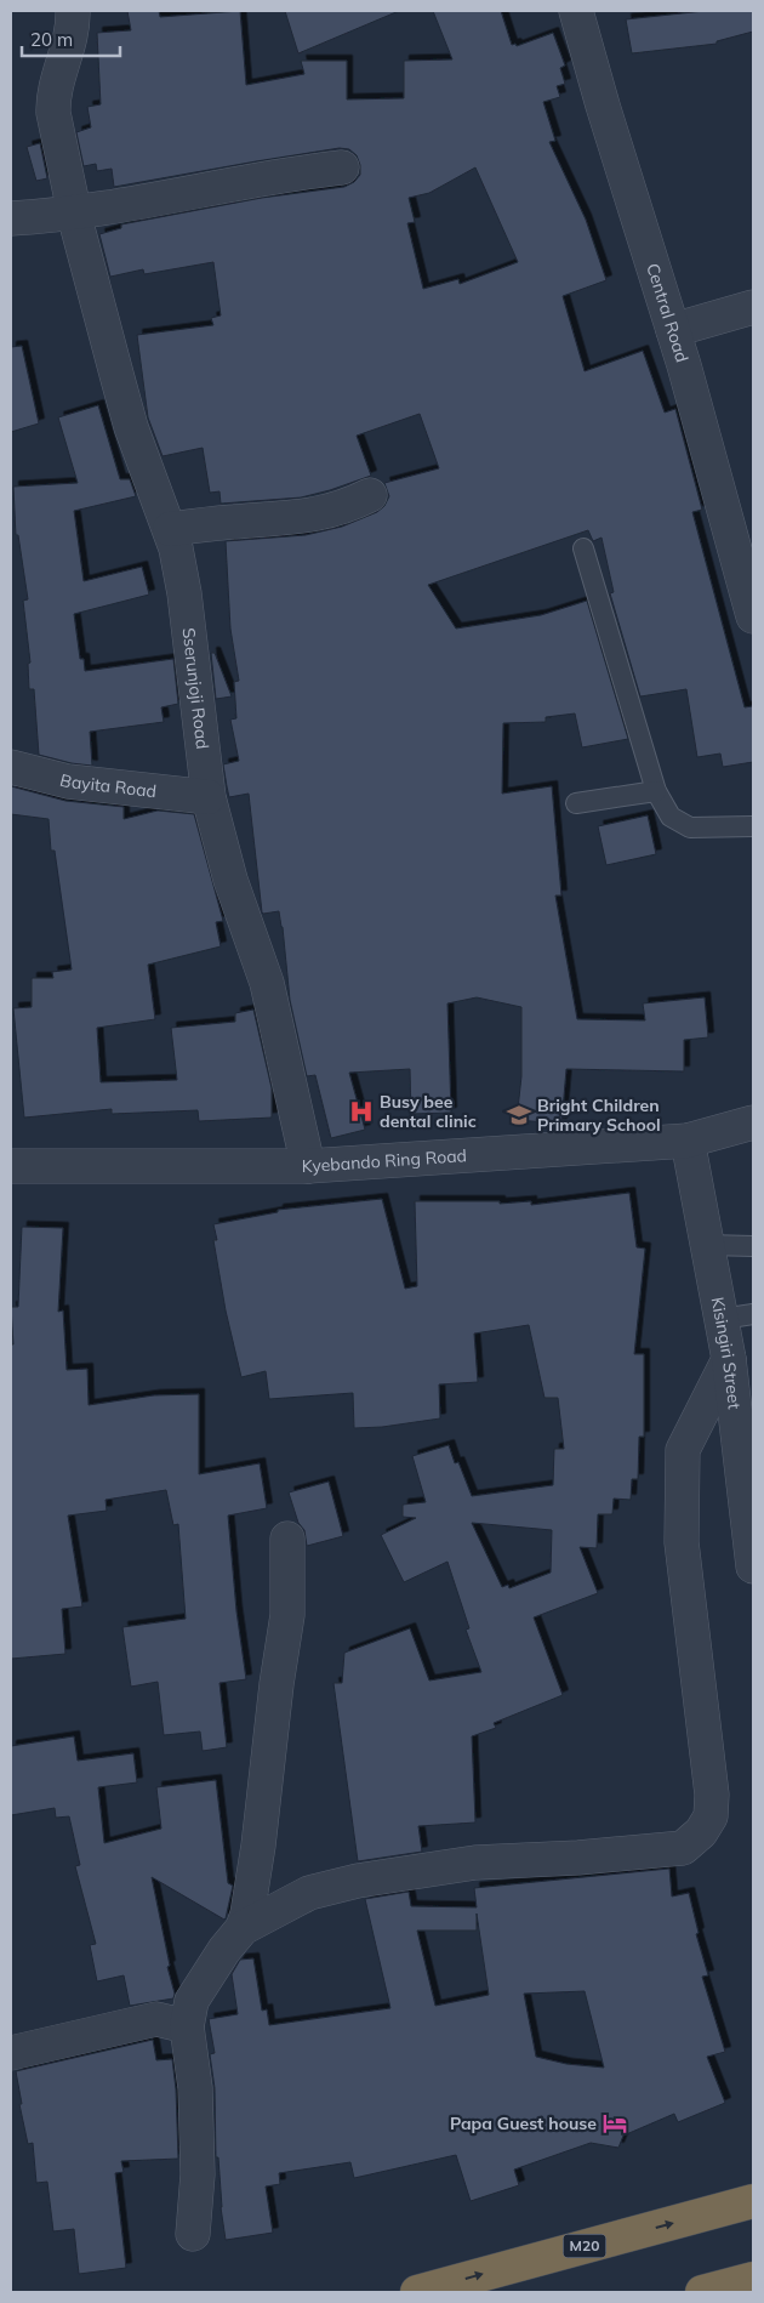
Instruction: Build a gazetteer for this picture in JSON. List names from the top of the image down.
{
  "streets": {
    "highway": ["M20"],
    "street": [
      "Central Road",
      "Sserunjoji Road",
      "Bayita Road",
      "Kyebando Ring Road",
      "Kisingiri Street"
    ]
  },
  "crossings": [
    ["Sserunjoji Road", "Bayita Road"],
    ["Sserunjoji Road", "Kyebando Ring Road"],
    ["Kyebando Ring Road", "Kisingiri Street"]
  ],
  "places": {
    "hospital": ["Busy bee dental clinic"],
    "school or university": ["Bright Children Primary School"],
    "hotel": ["Papa Guest house"]
  },
  "scale_bar": "20 m"
}
